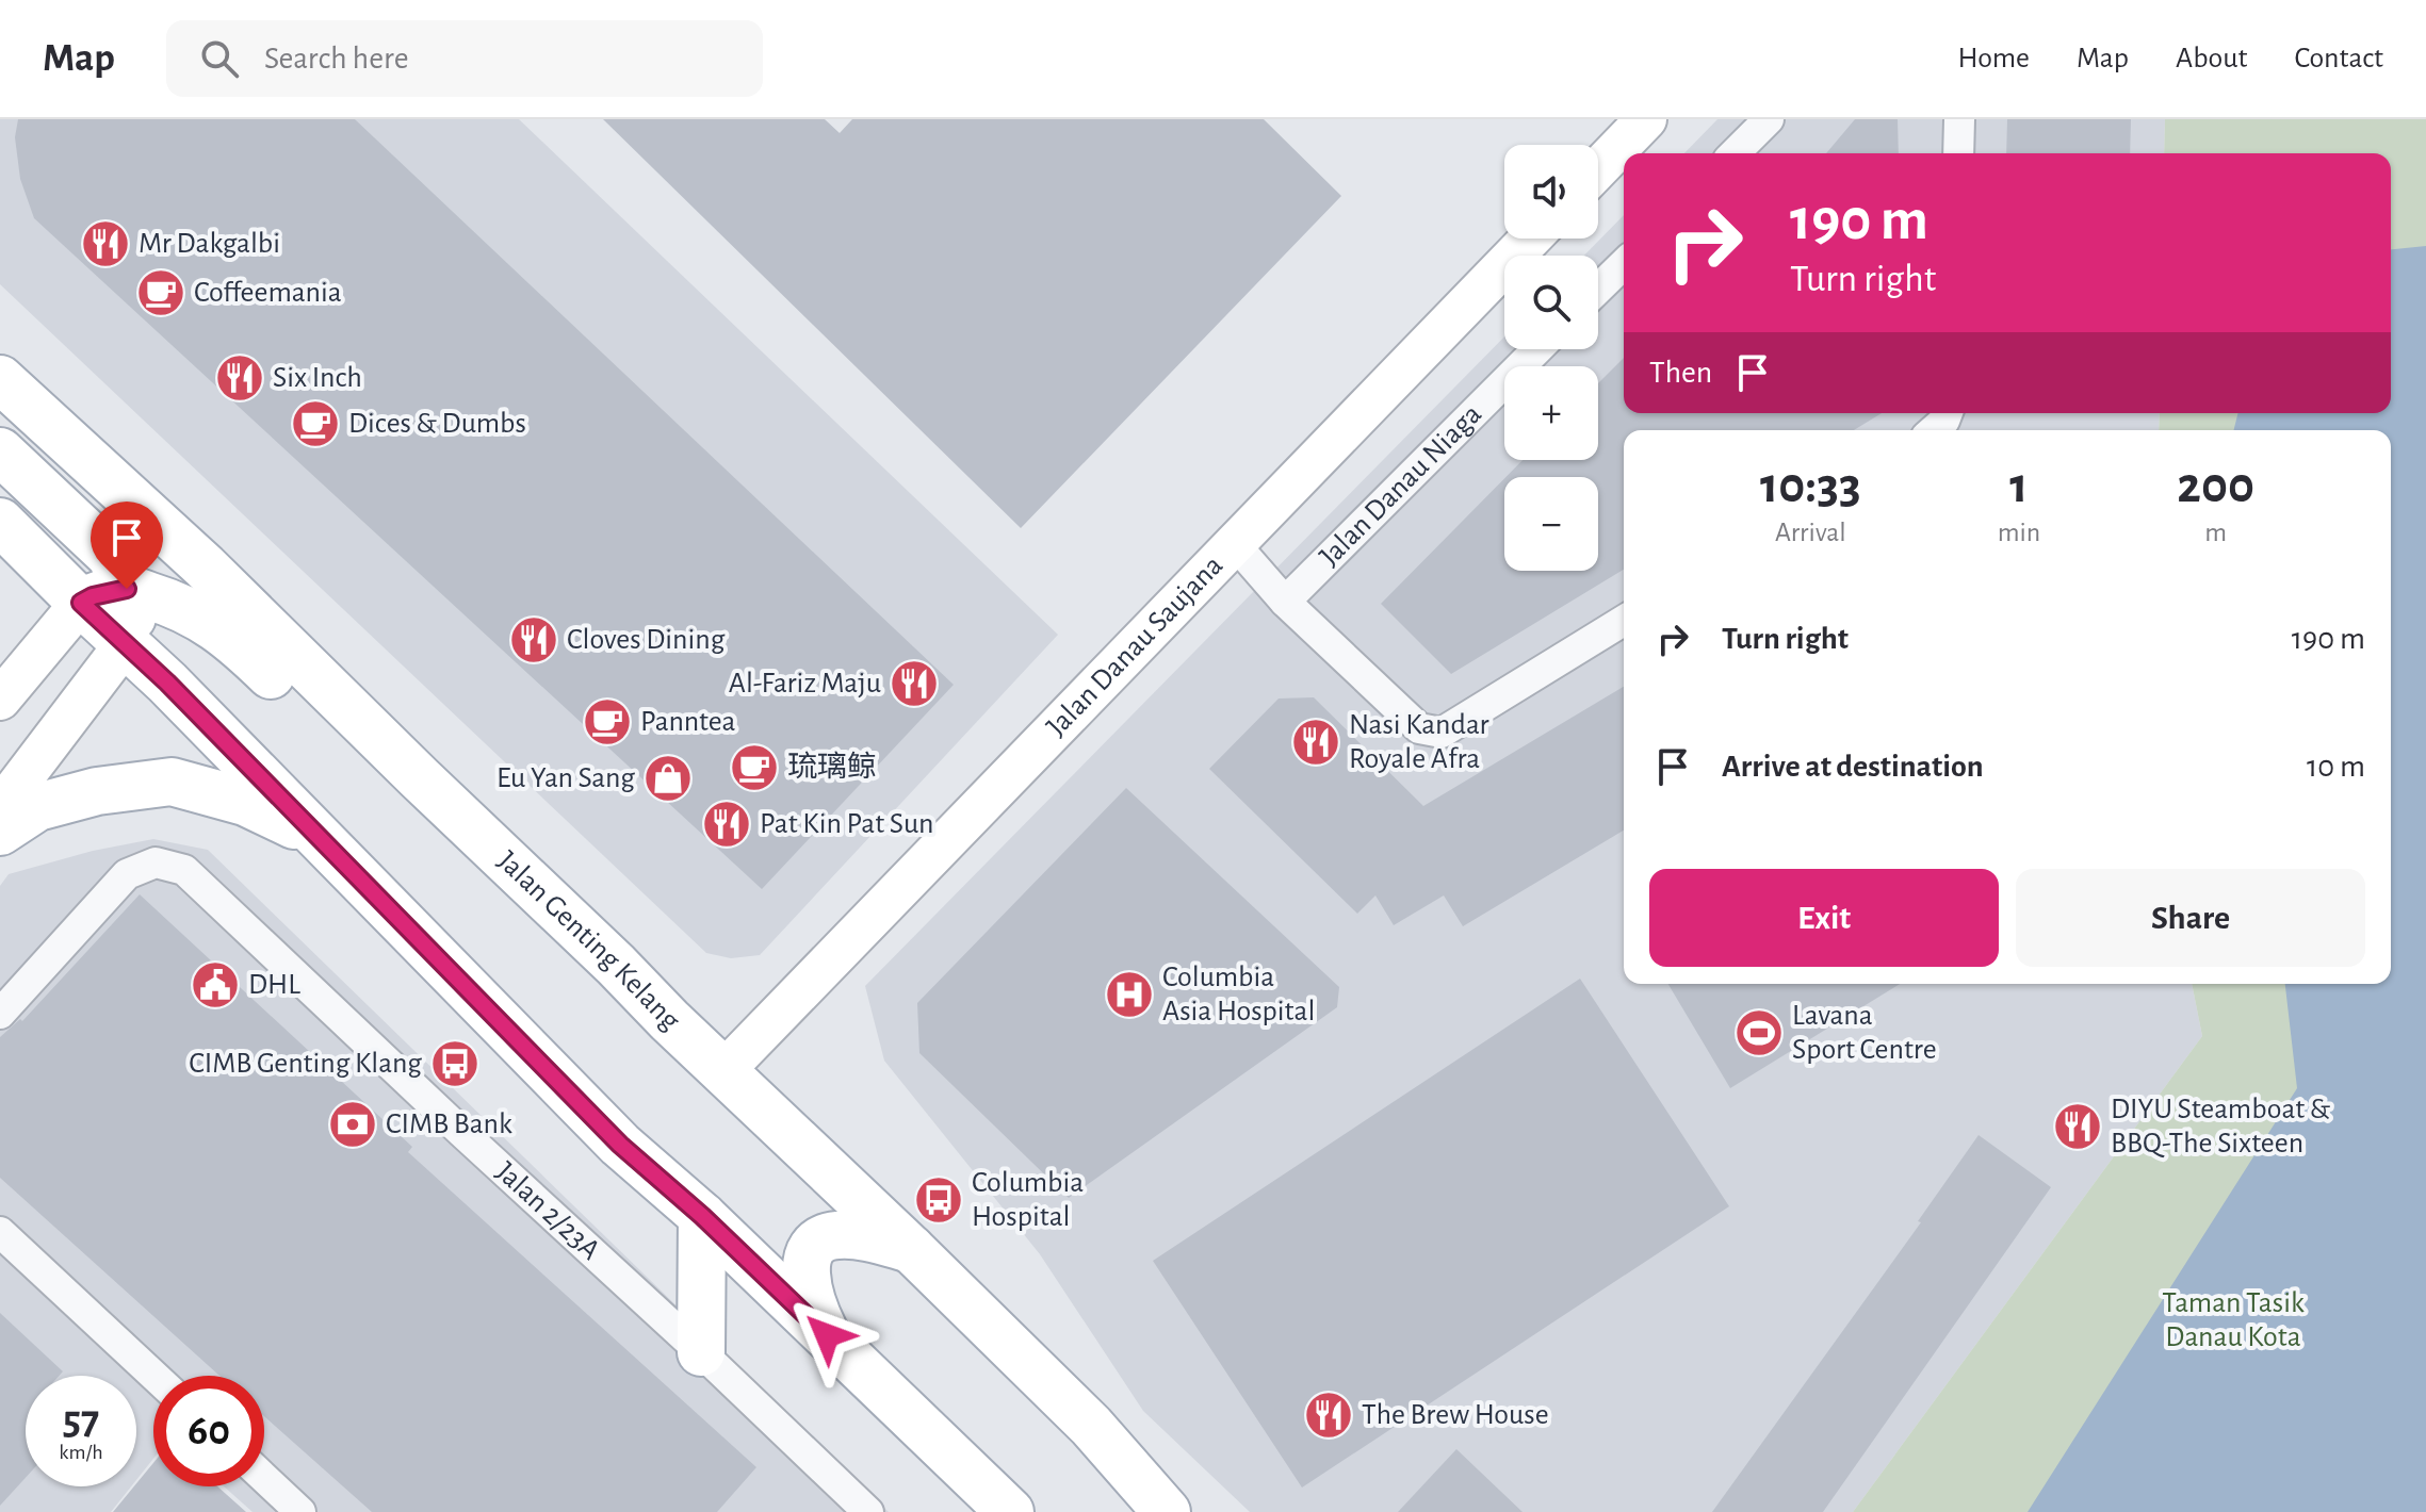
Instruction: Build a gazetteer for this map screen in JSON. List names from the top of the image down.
{
  "streets": {
    "main road": ["Jalan Genting Kelang"],
    "street": ["Jalan Danau Niaga", "Jalan Danau Saujana", "Jalan 2/23A"]
  },
  "crossings": [
    ["Jalan Danau Saujana", "Jalan Genting Kelang"]
  ],
  "parks": ["Taman Tasik Danau Kota"],
  "places": {
    "restaurant": [
      "Mr Dakgalbi",
      "Six Inch",
      "Cloves Dining",
      "Al-Fariz Maju",
      "Nasi Kandar Royale Afra",
      "Pat Kin Pat Sun",
      "DIYU Steamboat & BBQ-The Sixteen",
      "The Brew House"
    ],
    "cafe": [
      "Coffeemania",
      "Dices & Dumbs",
      "Panntea",
      "琉璃鲸"
    ],
    "shop": ["Eu Yan Sang"],
    "public building": ["DHL"],
    "hospital": ["Columbia Asia Hospital"],
    "sports": ["Lavana Sport Centre"],
    "bus stop": ["CIMB Genting Klang", "Columbia Hospital"],
    "bank": ["CIMB Bank"]
  },
  "page": {
    "header": "Map",
    "search": "Search here",
    "nav": [
      "Home",
      "Map",
      "About",
      "Contact"
    ],
    "map_buttons": ["+", "−"],
    "turn": ["190 m", "Turn right"],
    "then": "Then",
    "eta": [
      "10:33",
      "Arrival",
      "1",
      "min",
      "200",
      "m"
    ],
    "list": [
      {
        "name": "Turn right",
        "value": "190 m"
      },
      {
        "name": "Arrive at destination",
        "value": "10 m"
      }
    ],
    "buttons": ["Exit", "Share"],
    "speed": "57 km/h",
    "limit": "60"
  }
}
